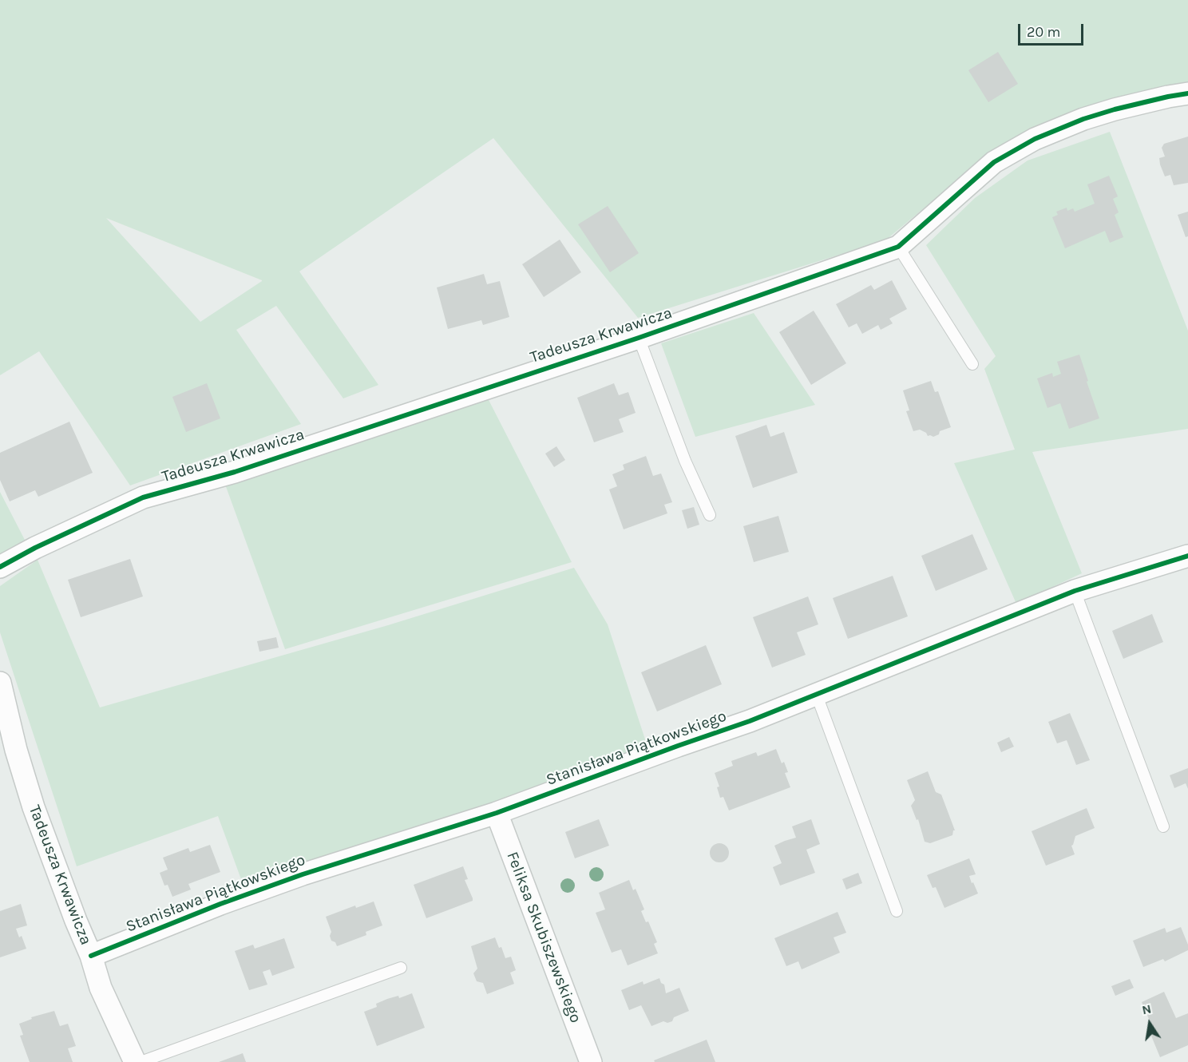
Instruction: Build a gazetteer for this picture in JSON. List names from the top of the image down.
{
  "streets": {
    "street": ["Tadeusza Krwawicza", "Stanisława Piątkowskiego", "Feliksa Skubiszewskiego"]
  },
  "crossings": [
    ["Tadeusza Krwawicza", "Stanisława Piątkowskiego"],
    ["Stanisława Piątkowskiego", "Feliksa Skubiszewskiego"]
  ],
  "scale_bar": "20 m",
  "north": "top"
}
